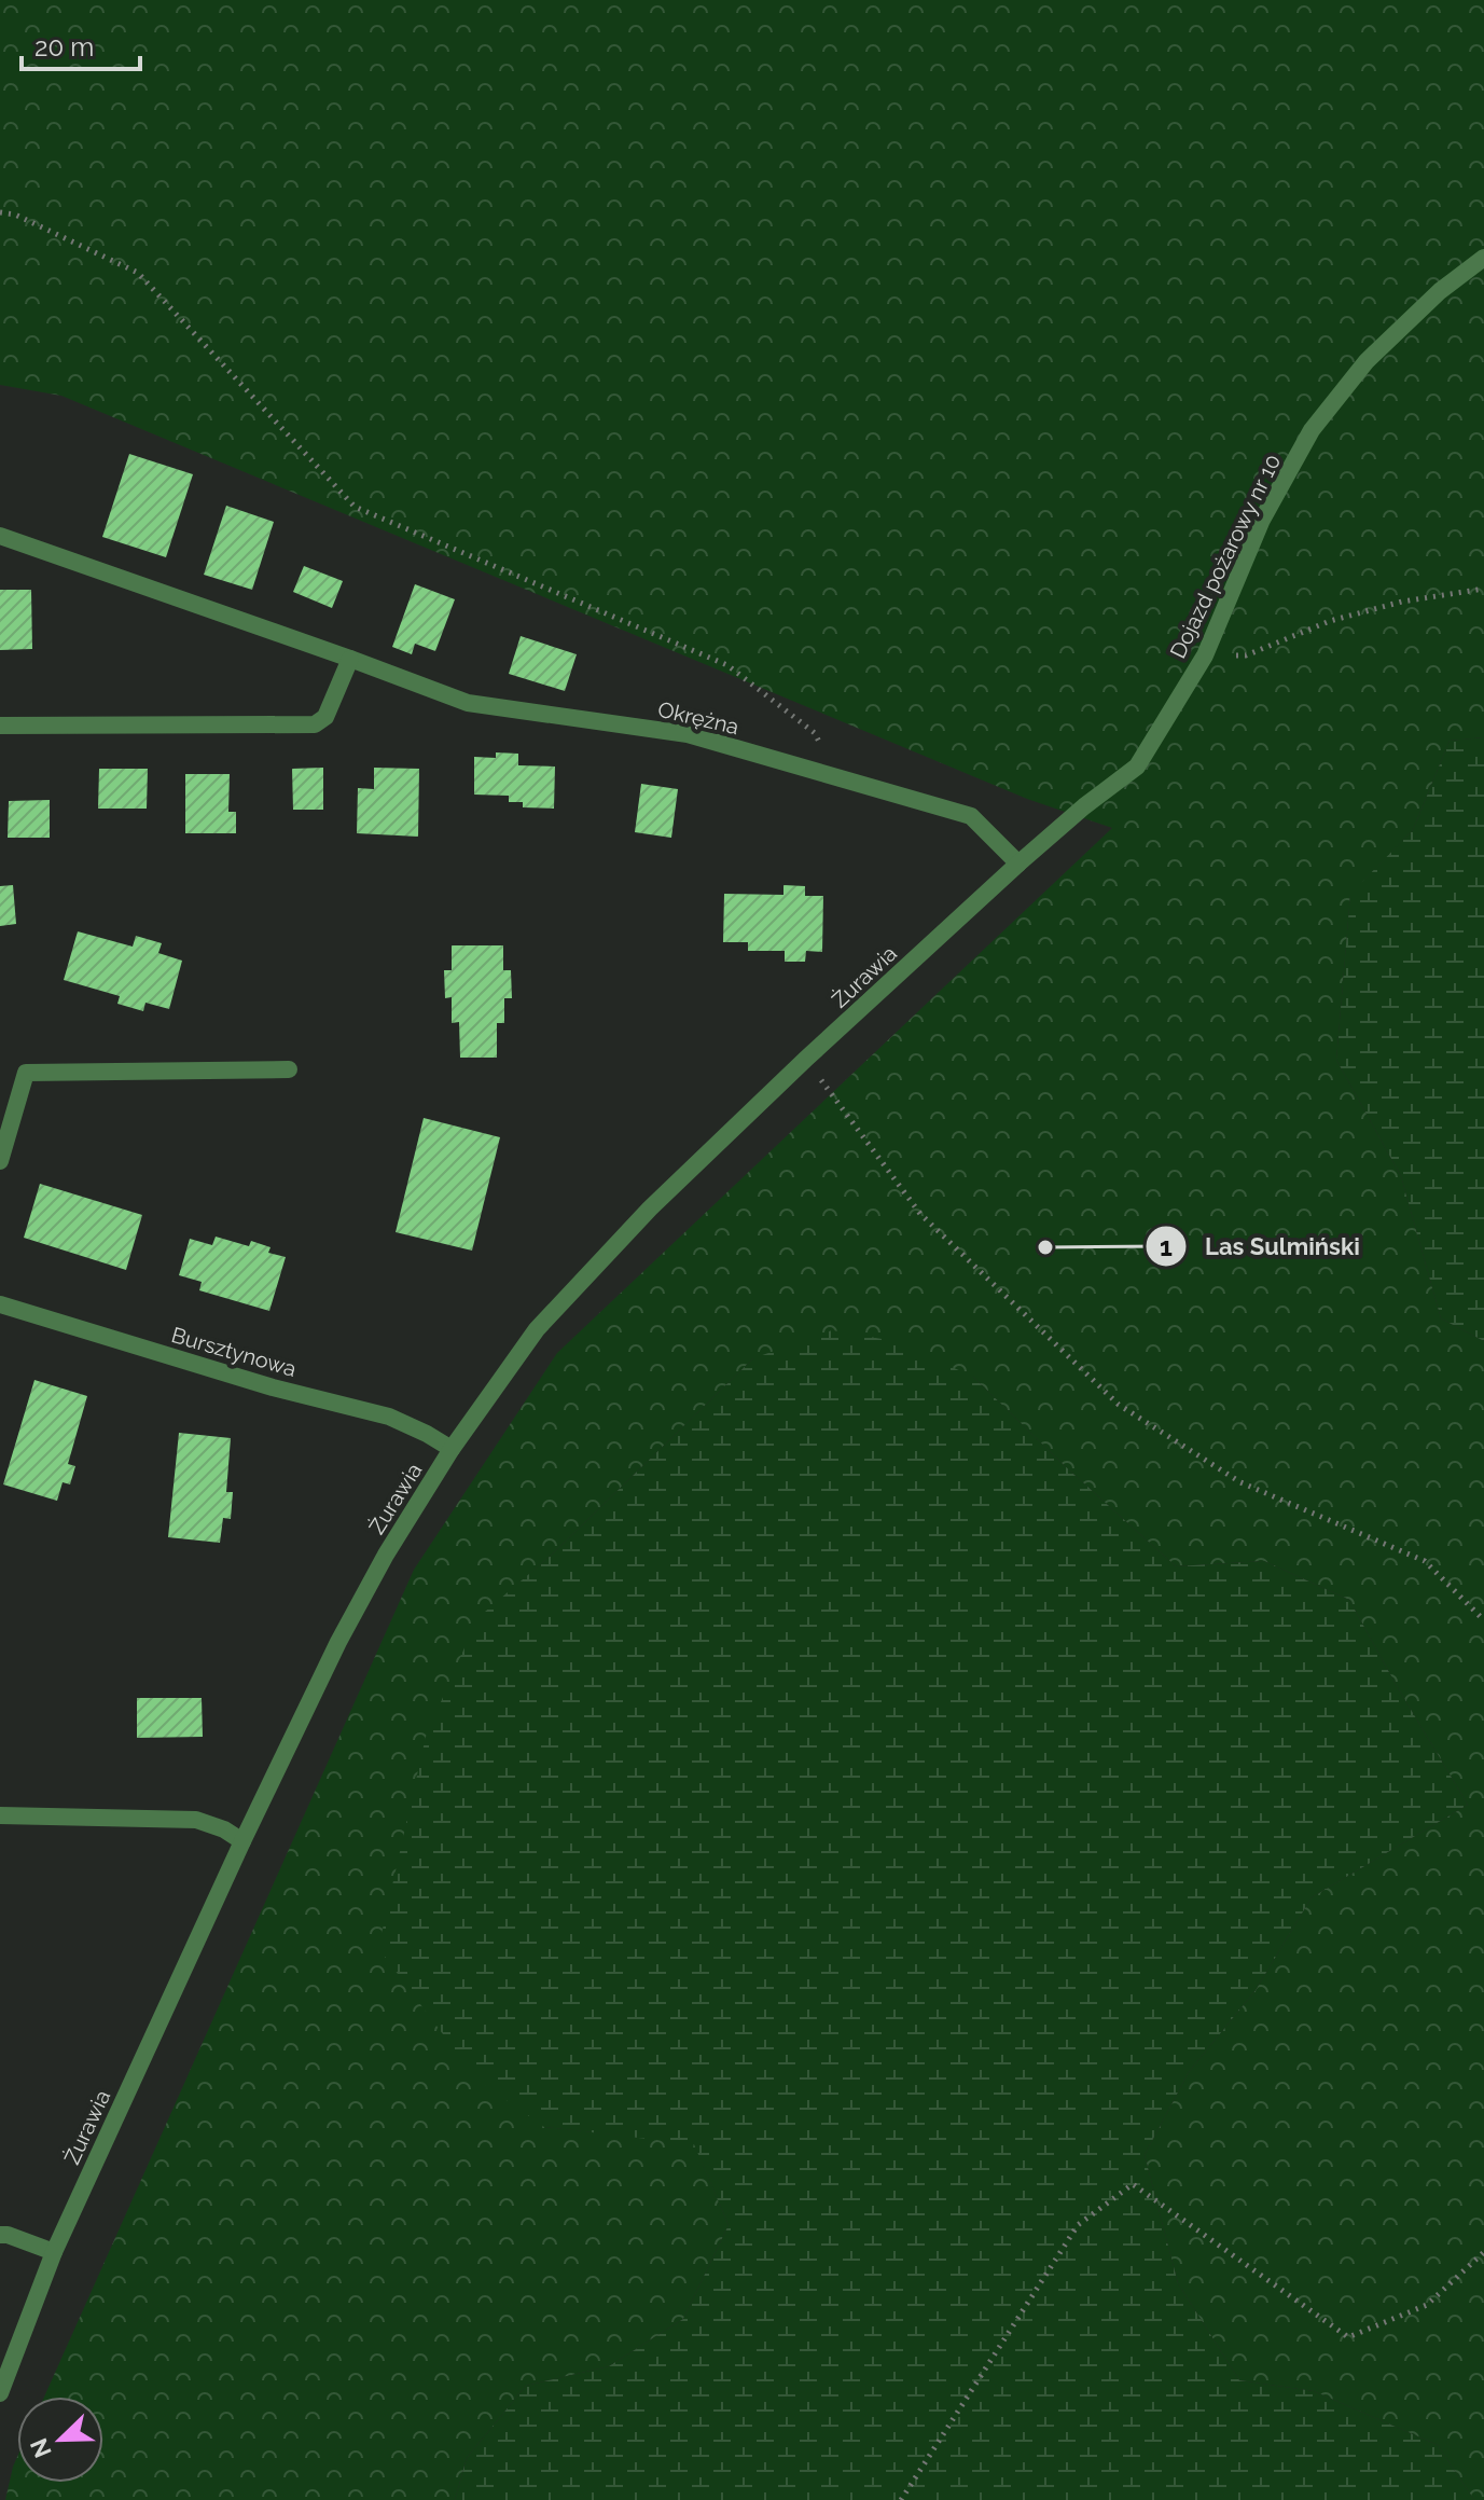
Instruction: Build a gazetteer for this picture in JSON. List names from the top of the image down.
{
  "streets": {
    "street": [
      "Dojazd pożarowy nr 10",
      "Okrężna",
      "Żurawia",
      "Bursztynowa"
    ]
  },
  "crossings": [
    ["Dojazd pożarowy nr 10", "Żurawia"],
    ["Okrężna", "Żurawia"],
    ["Żurawia", "Bursztynowa"]
  ],
  "places": ["Las Sulmiński"],
  "scale_bar": "20 m",
  "north": "bottom left"
}
